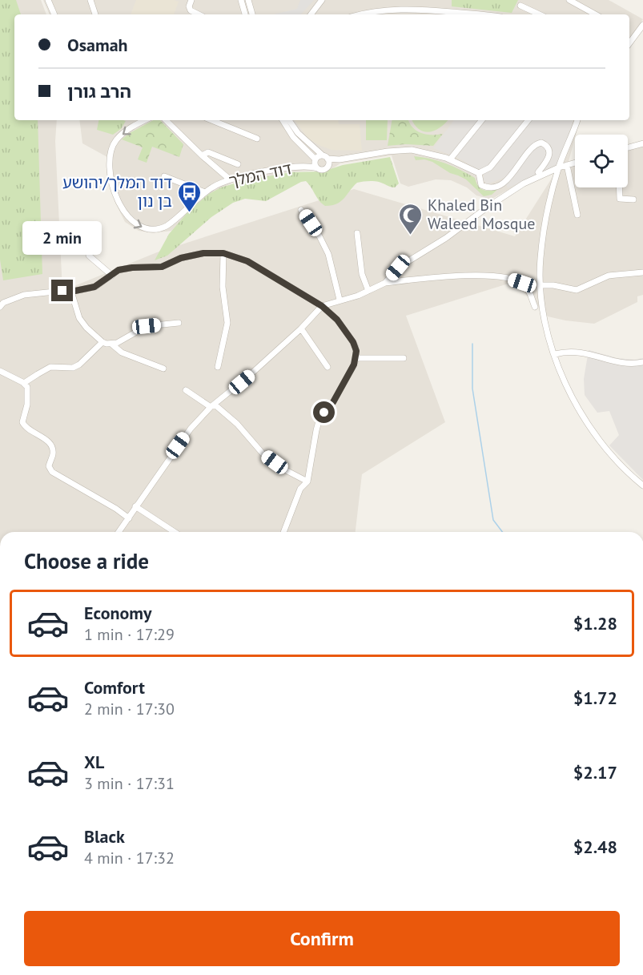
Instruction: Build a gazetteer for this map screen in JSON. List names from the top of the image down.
{
  "streets": {
    "street": ["דוד המלך"]
  },
  "places": {
    "bus stop": ["דוד המלך/יהושע בן נון"],
    "mosque": ["Khaled Bin Waleed Mosque"]
  },
  "page": {
    "banner": ["Osamah", "הרב גורן"],
    "bubble": "2 min",
    "heading": "Choose a ride",
    "list": [
      {
        "name": "Economy",
        "note": "1 min · 17:29",
        "value": "$1.28"
      },
      {
        "name": "Comfort",
        "note": "2 min · 17:30",
        "value": "$1.72"
      },
      {
        "name": "XL",
        "note": "3 min · 17:31",
        "value": "$2.17"
      },
      {
        "name": "Black",
        "note": "4 min · 17:32",
        "value": "$2.48"
      }
    ],
    "buttons": "Confirm"
  }
}
